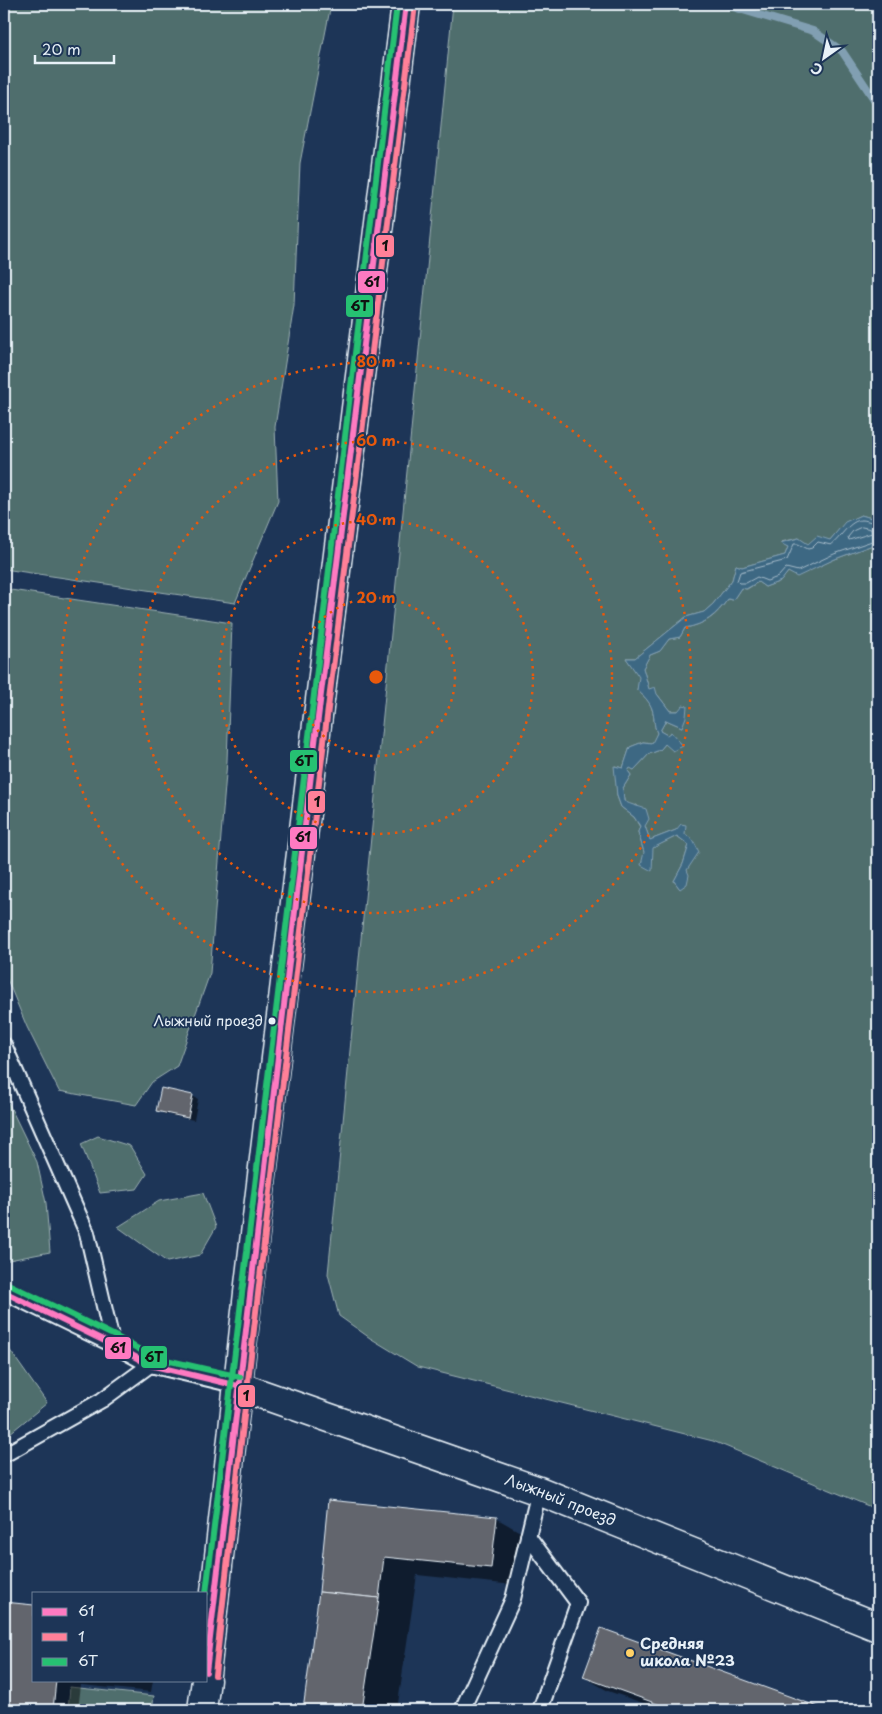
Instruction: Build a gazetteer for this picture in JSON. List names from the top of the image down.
{
  "streets": {
    "street": ["Лыжный проезд"]
  },
  "places": ["Лыжный проезд", "Средняя школа №23"],
  "lines": ["transit line 61", "transit line 6Т", "transit line 1"],
  "legend": ["61", "1", "6Т"],
  "scale_bar": "20 m",
  "north": "bottom left",
  "rings": [
    "80 m",
    "60 m",
    "40 m",
    "20 m"
  ]
}
